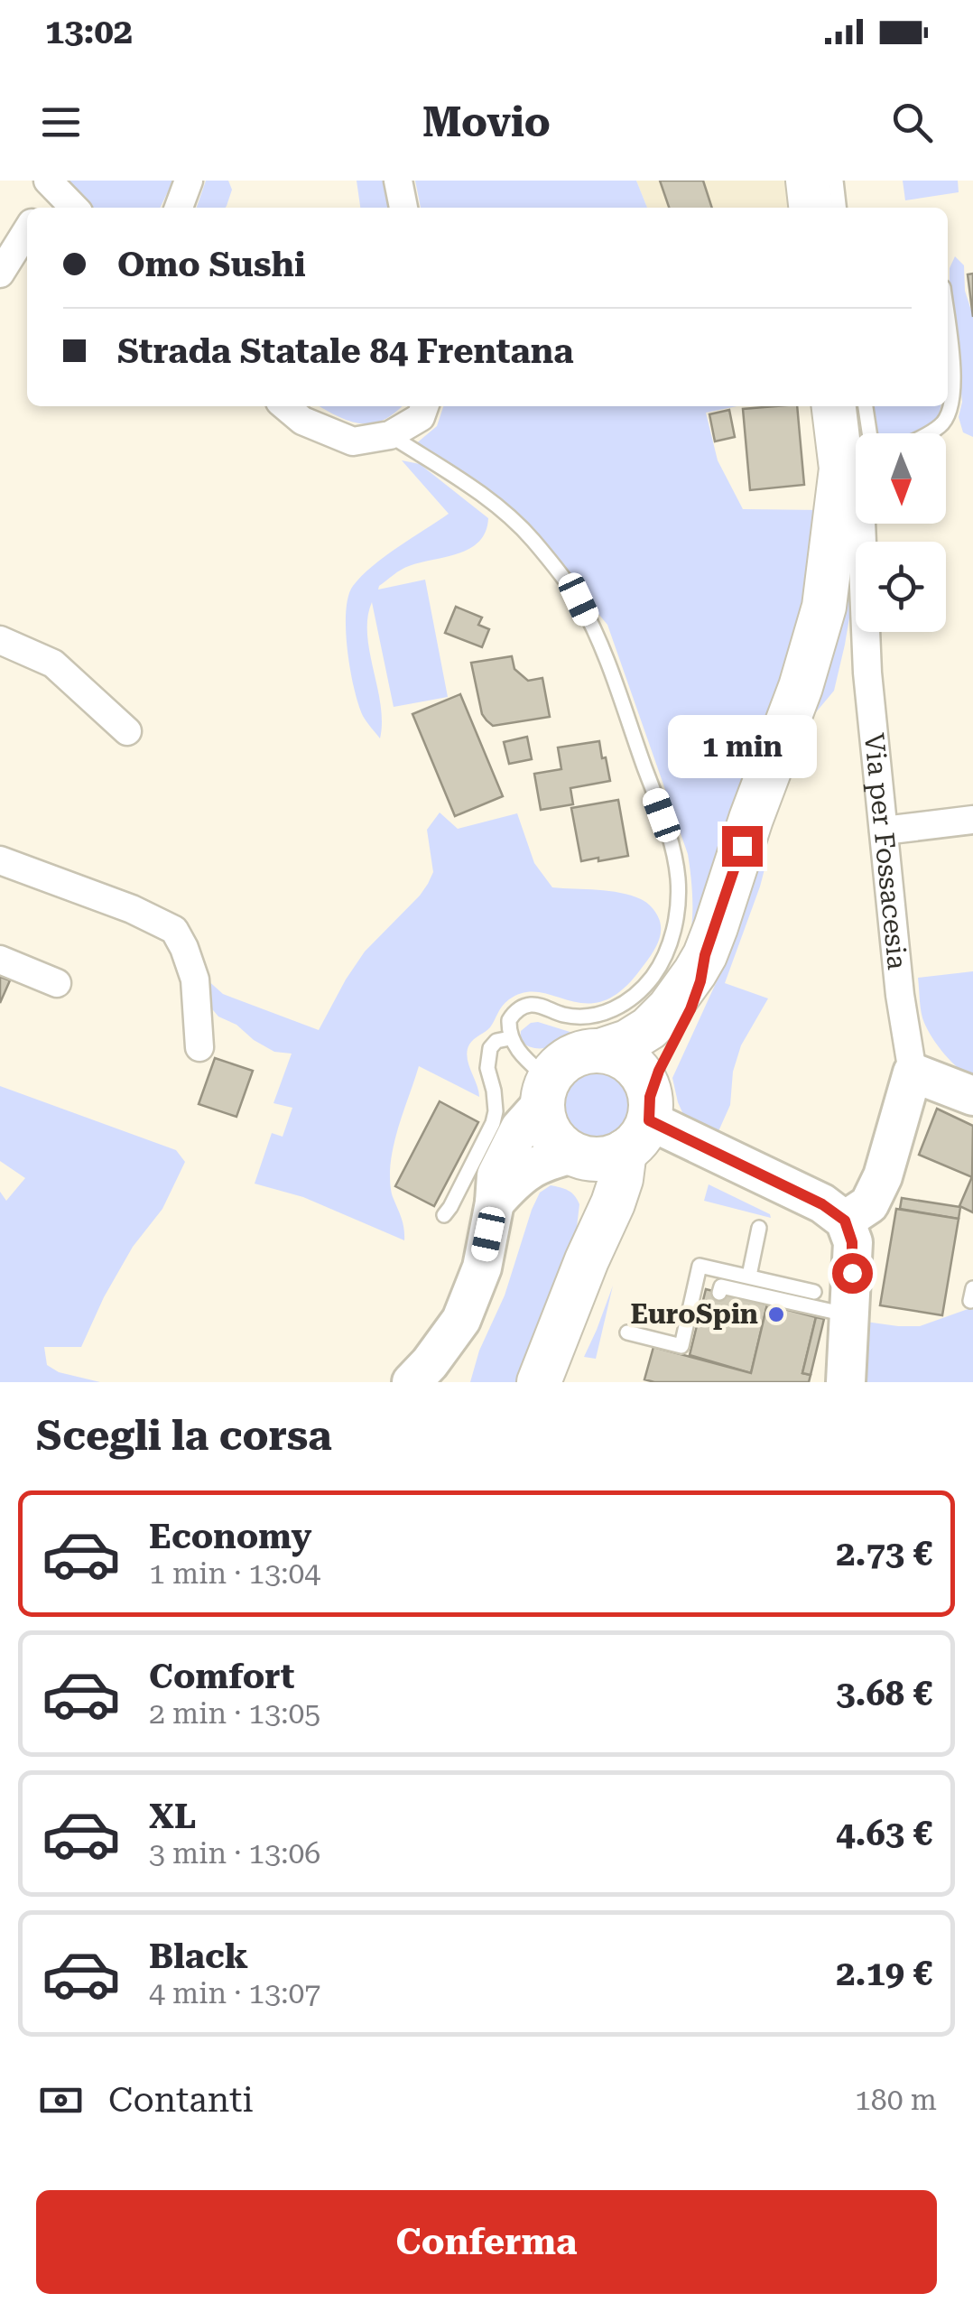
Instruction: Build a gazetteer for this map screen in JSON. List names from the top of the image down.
{
  "streets": {
    "street": ["Via per Fossacesia"]
  },
  "places": ["EuroSpin"],
  "north": "bottom",
  "page": {
    "status": "13:02",
    "header": "Movio",
    "banner": ["Omo Sushi", "Strada Statale 84 Frentana"],
    "bubble": "1 min",
    "heading": "Scegli la corsa",
    "list": [
      {
        "name": "Economy",
        "note": "1 min · 13:04",
        "value": "2.73 €"
      },
      {
        "name": "Comfort",
        "note": "2 min · 13:05",
        "value": "3.68 €"
      },
      {
        "name": "XL",
        "note": "3 min · 13:06",
        "value": "4.63 €"
      },
      {
        "name": "Black",
        "note": "4 min · 13:07",
        "value": "2.19 €"
      }
    ],
    "pay": ["Contanti", "180 m"],
    "buttons": "Conferma"
  }
}
